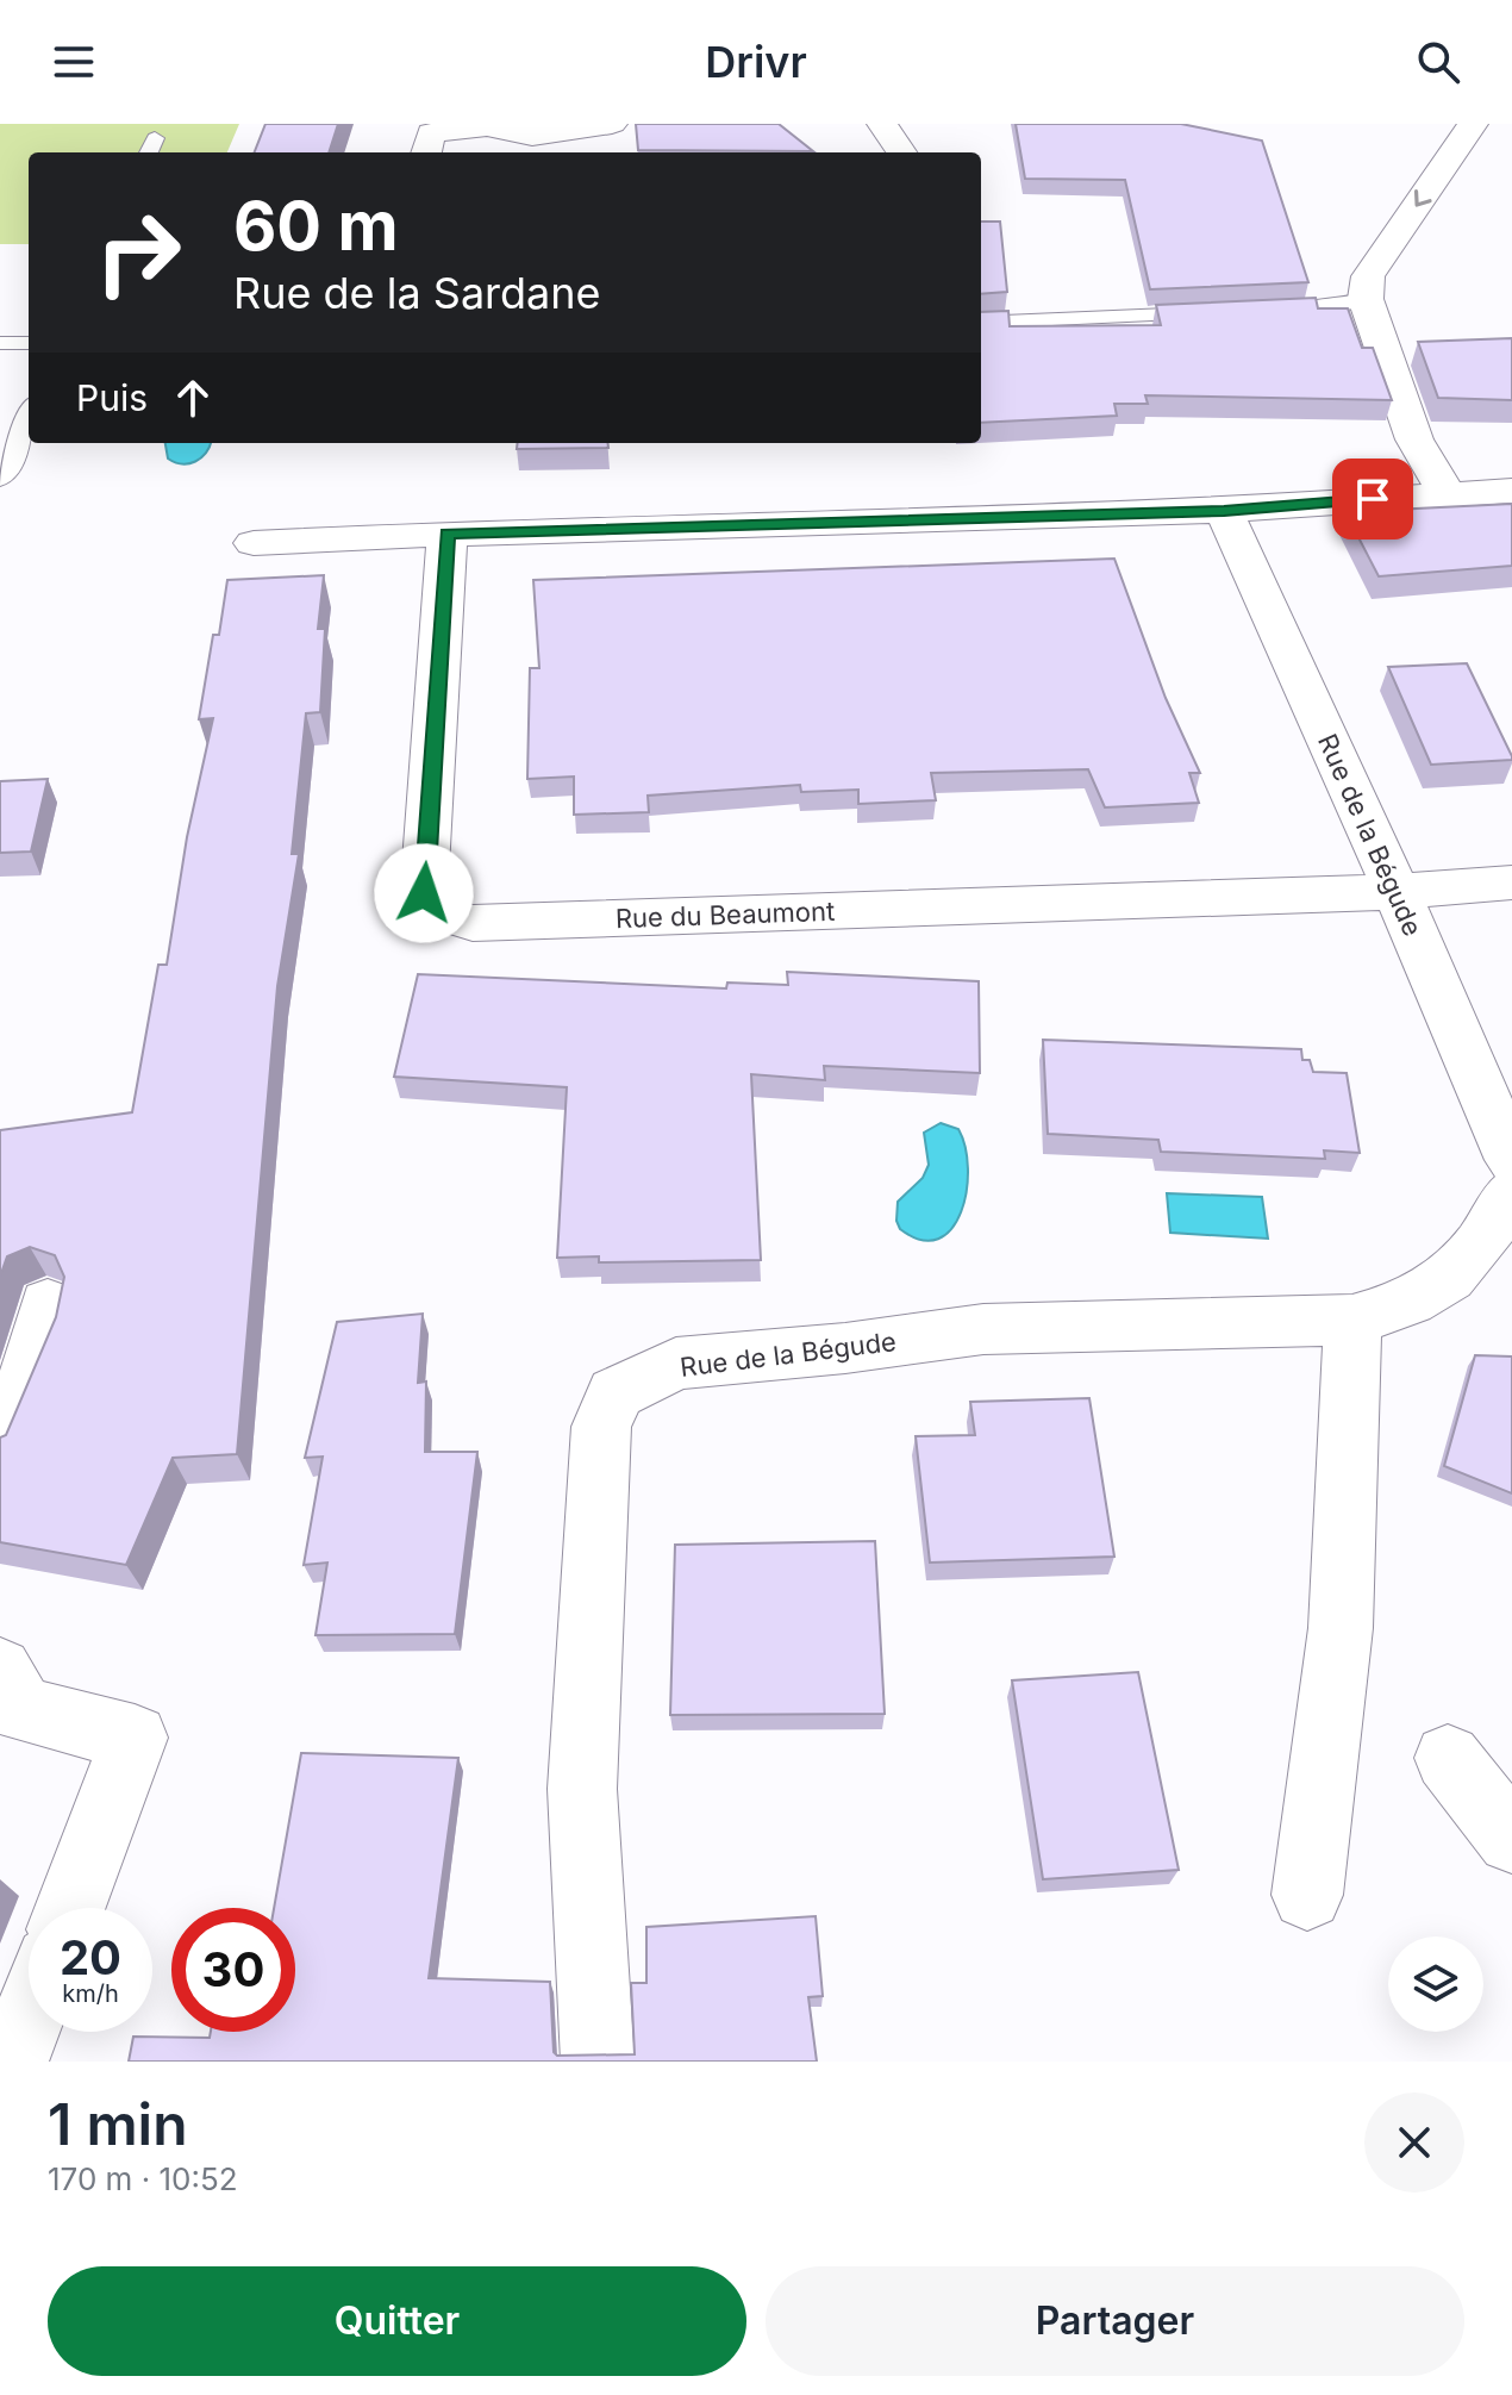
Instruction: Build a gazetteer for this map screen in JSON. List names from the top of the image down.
{
  "streets": {
    "street": ["Rue de la Bégude", "Rue du Beaumont"]
  },
  "crossings": [
    ["Rue de la Bégude", "Rue du Beaumont"]
  ],
  "page": {
    "header": "Drivr",
    "turn": ["60 m", "Rue de la Sardane"],
    "then": "Puis",
    "speed": "20 km/h",
    "limit": "30",
    "heading": ["1 min", "170 m · 10:52"],
    "buttons": ["Quitter", "Partager"]
  }
}
